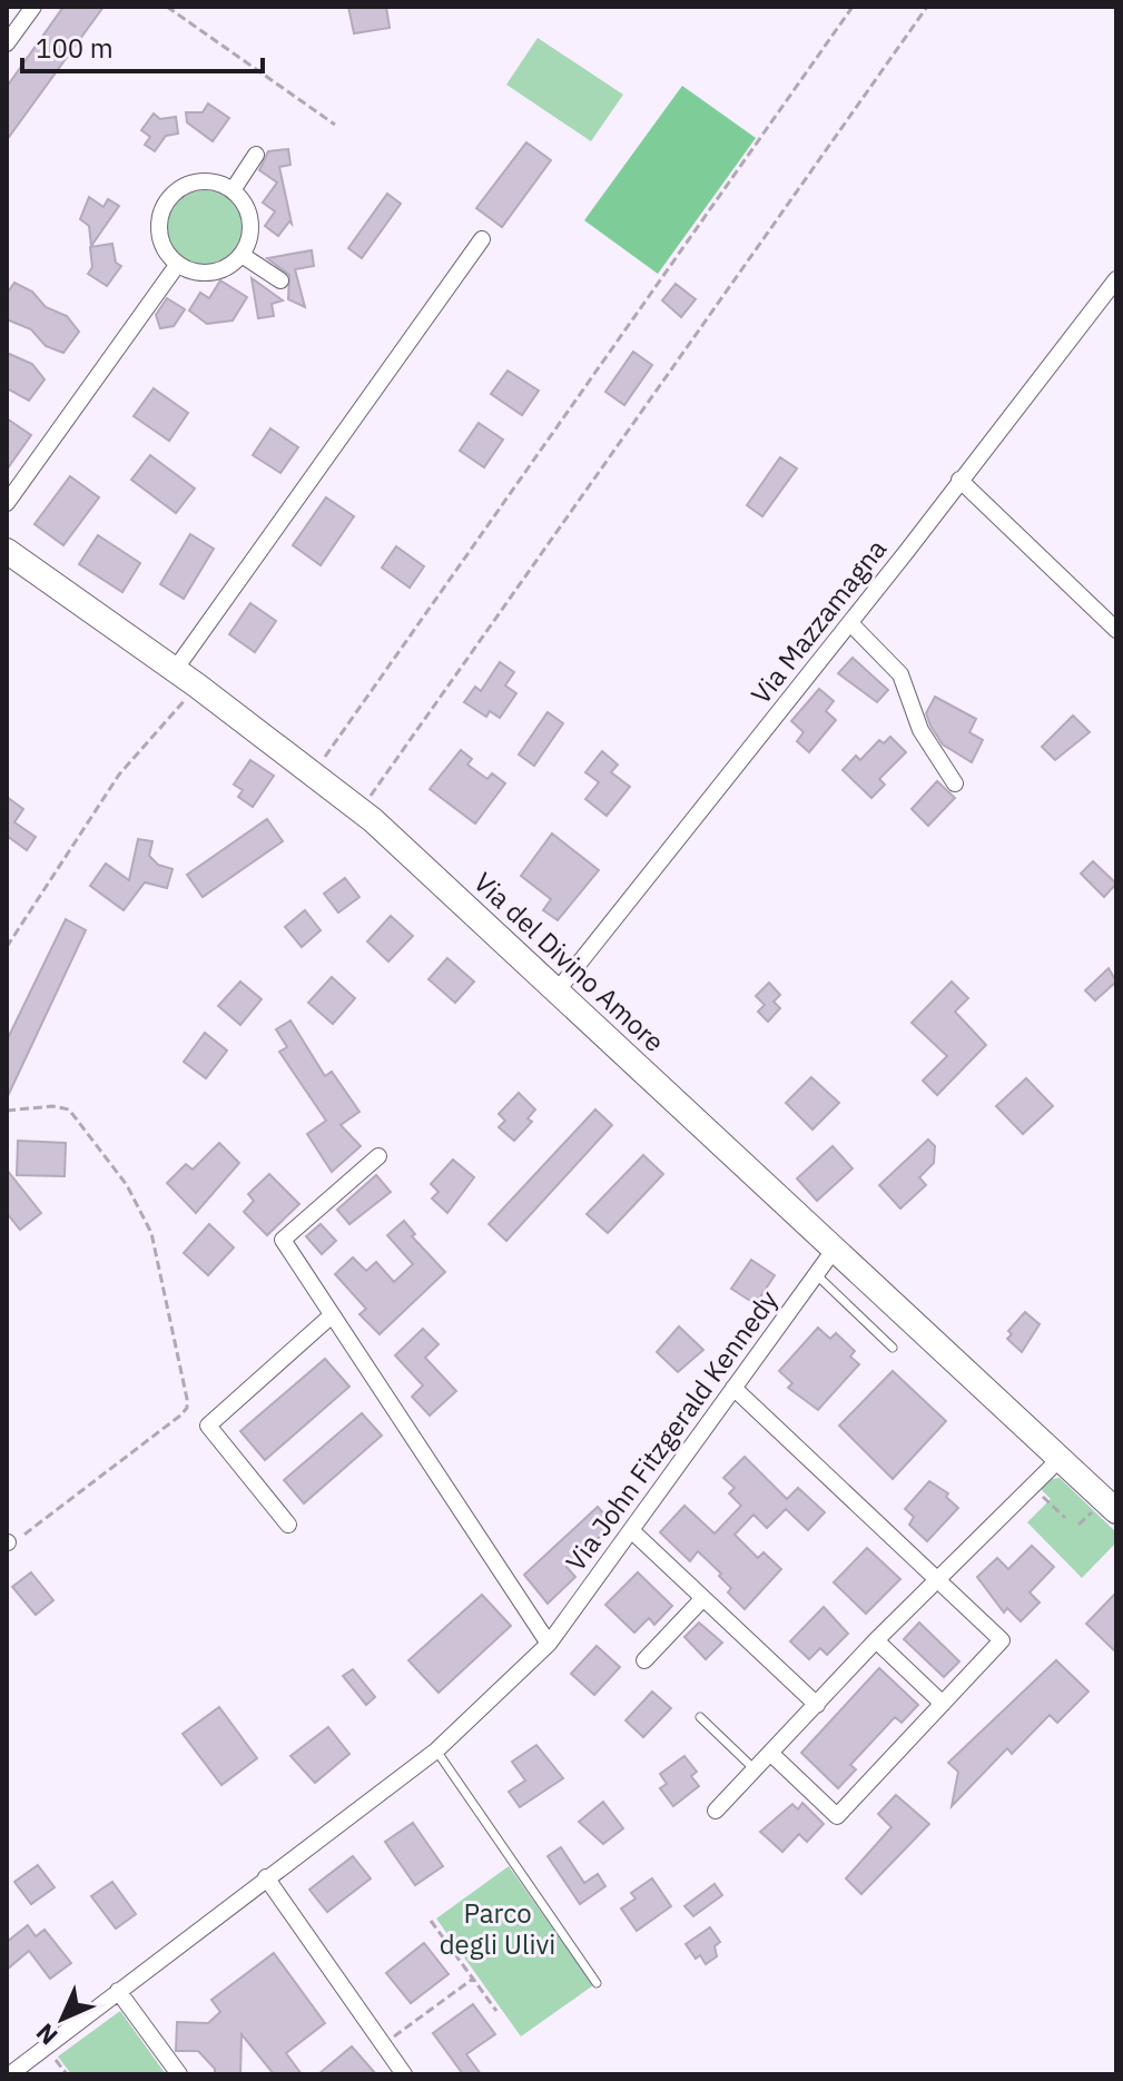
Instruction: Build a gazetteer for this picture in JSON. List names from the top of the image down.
{
  "streets": {
    "main road": ["Via del Divino Amore"],
    "street": ["Via Mazzamagna", "Via John Fitzgerald Kennedy"]
  },
  "crossings": [
    ["Via Mazzamagna", "Via del Divino Amore"],
    ["Via del Divino Amore", "Via John Fitzgerald Kennedy"]
  ],
  "parks": ["Parco degli Ulivi"],
  "scale_bar": "100 m",
  "north": "bottom left"
}
